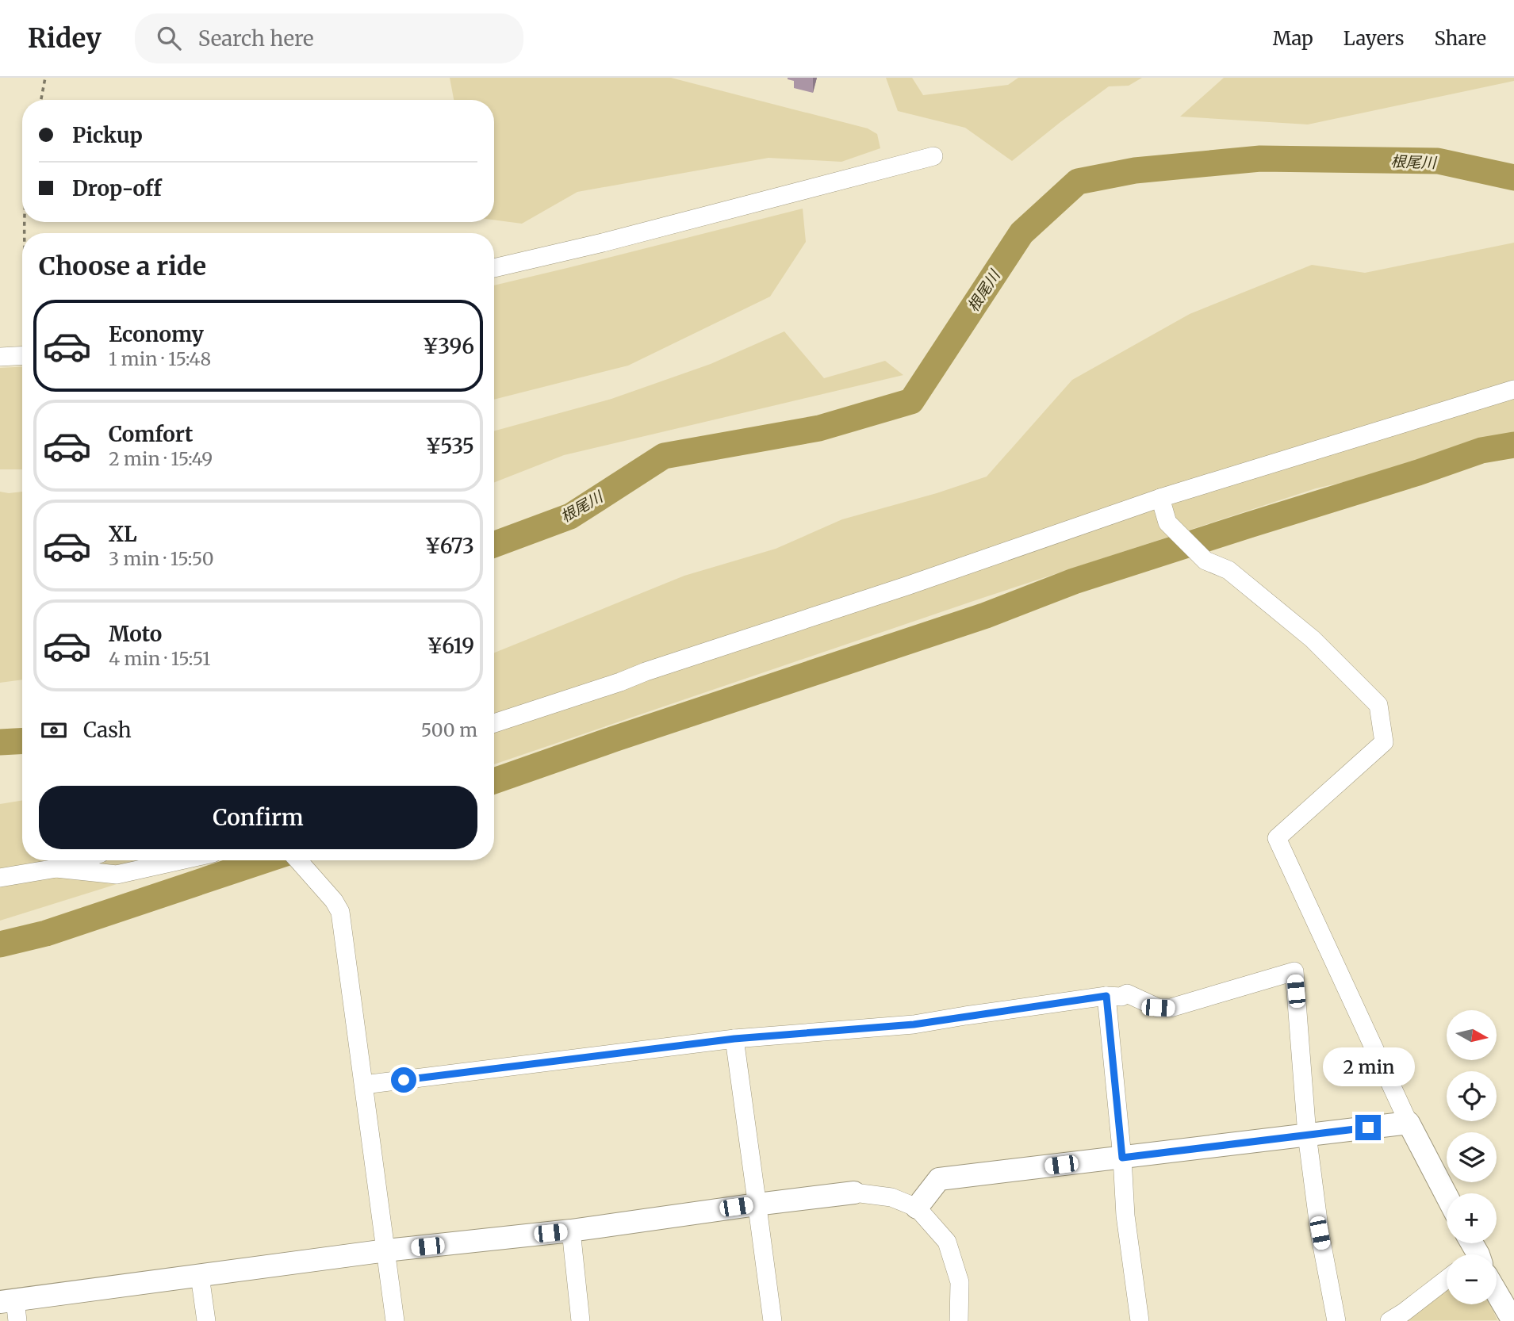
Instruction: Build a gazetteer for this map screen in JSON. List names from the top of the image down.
{
  "water": ["根尾川"],
  "north": "right",
  "page": {
    "header": "Ridey",
    "search": "Search here",
    "nav": ["Map", "Layers", "Share"],
    "banner": ["Pickup", "Drop-off"],
    "heading": "Choose a ride",
    "list": [
      {
        "name": "Economy",
        "note": "1 min · 15:48",
        "value": "¥396"
      },
      {
        "name": "Comfort",
        "note": "2 min · 15:49",
        "value": "¥535"
      },
      {
        "name": "XL",
        "note": "3 min · 15:50",
        "value": "¥673"
      },
      {
        "name": "Moto",
        "note": "4 min · 15:51",
        "value": "¥619"
      }
    ],
    "pay": ["Cash", "500 m"],
    "buttons": "Confirm",
    "map_buttons": ["+", "−"],
    "bubble": "2 min"
  }
}
